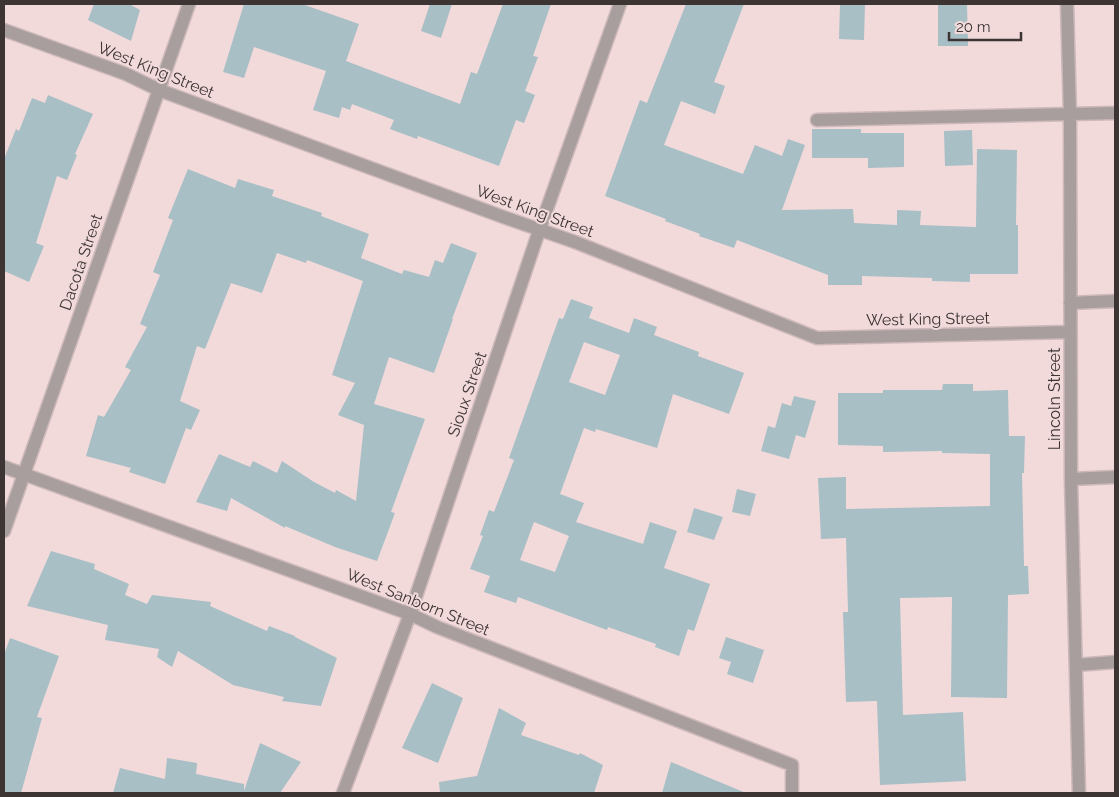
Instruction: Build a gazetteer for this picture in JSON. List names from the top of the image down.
{
  "streets": {
    "street": [
      "West King Street",
      "Dacota Street",
      "Sioux Street",
      "Lincoln Street",
      "West Sanborn Street"
    ]
  },
  "crossings": [
    ["West King Street", "Dacota Street"],
    ["West King Street", "Sioux Street"],
    ["West King Street", "Lincoln Street"],
    ["Dacota Street", "West Sanborn Street"],
    ["Sioux Street", "West Sanborn Street"]
  ],
  "scale_bar": "20 m"
}
